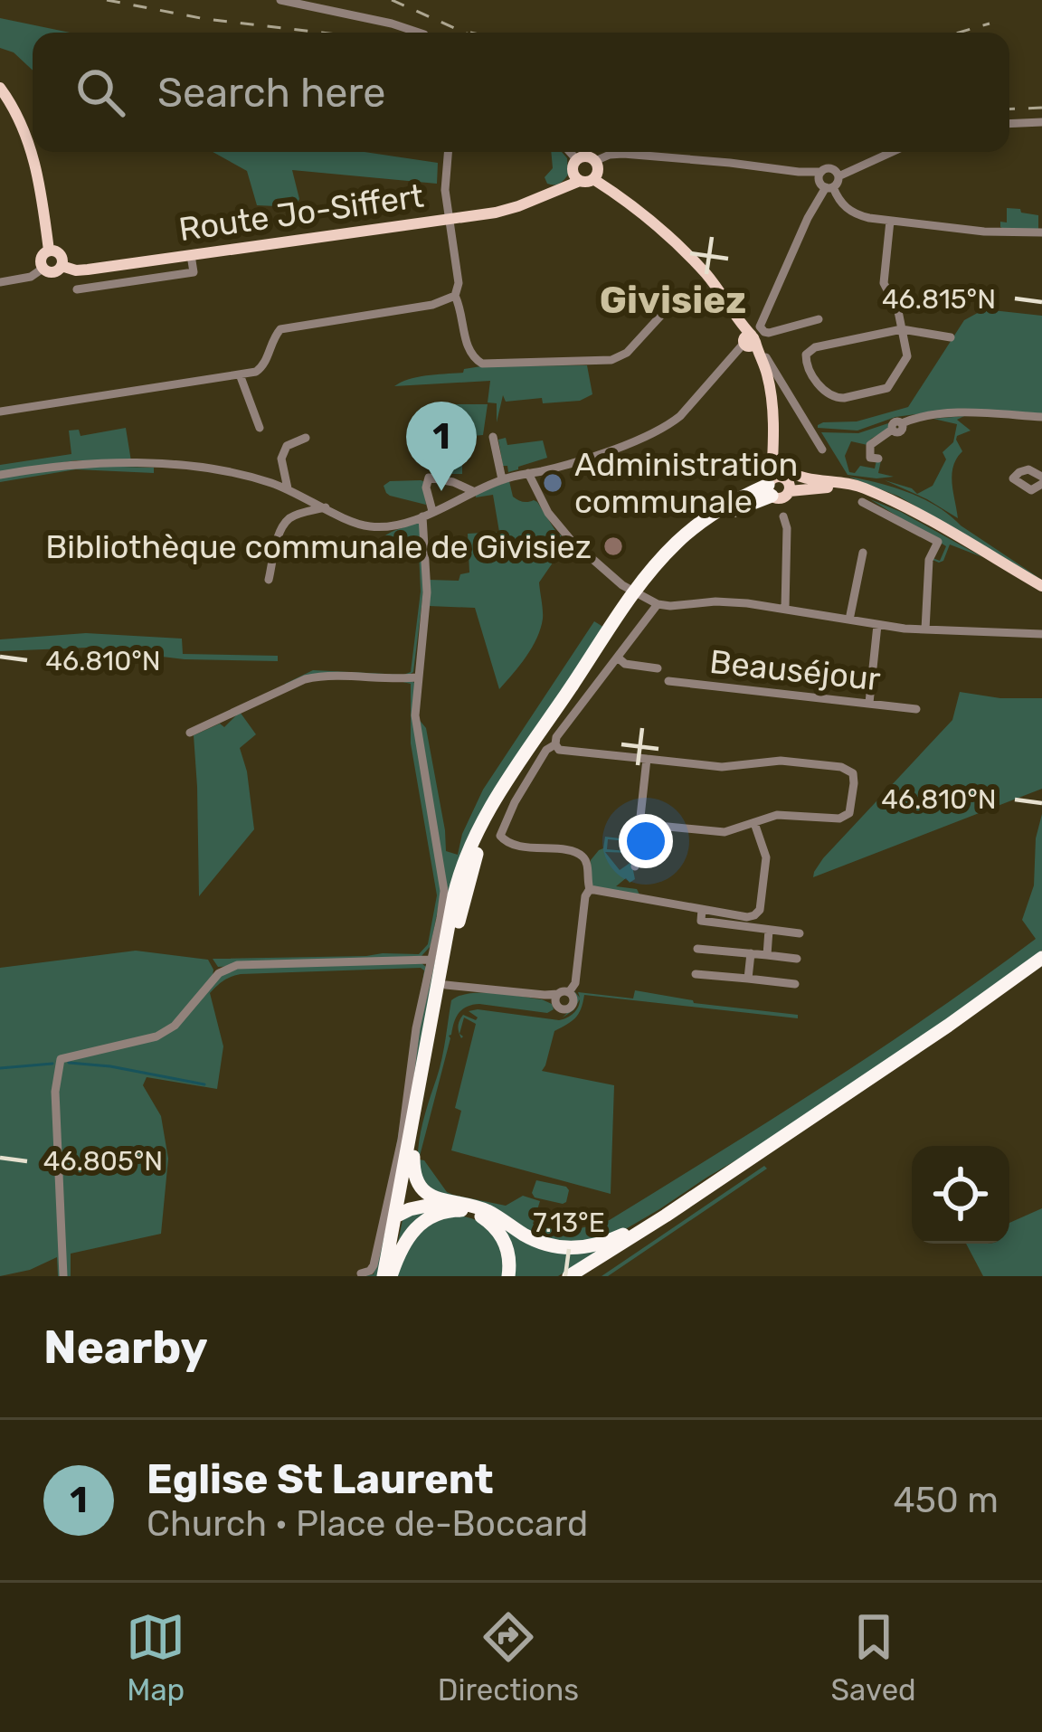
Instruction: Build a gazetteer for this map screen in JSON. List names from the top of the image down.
{
  "streets": {
    "main road": ["Route Jo-Siffert"],
    "street": ["Beauséjour"]
  },
  "districts": ["Givisiez"],
  "places": ["Administration communale", "Bibliothèque communale de Givisiez"],
  "page": {
    "search": "Search here",
    "pins": "1",
    "heading": "Nearby",
    "list": [
      {
        "mark": "1",
        "name": "Eglise St Laurent",
        "note": "Church · Place de-Boccard",
        "value": "450 m"
      }
    ],
    "nav": ["Map", "Directions", "Saved"]
  },
  "coordinates": [
    "46.815°N",
    "46.810°N",
    "46.805°N",
    "7.13°E"
  ]
}
